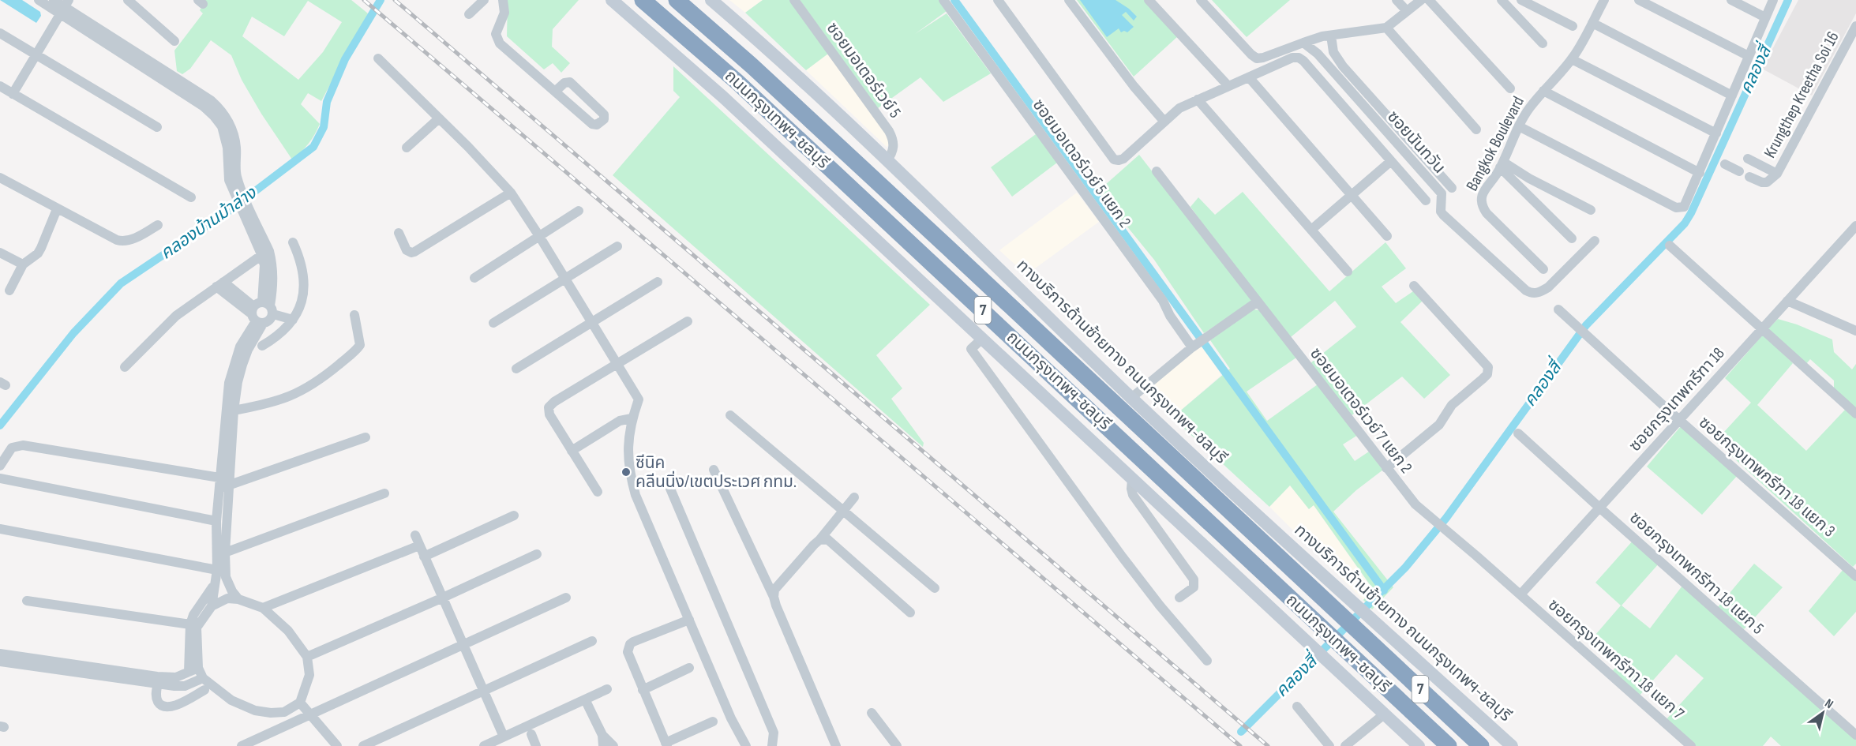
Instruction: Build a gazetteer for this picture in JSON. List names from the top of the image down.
{
  "streets": {
    "highway": ["ถนนกรุงเทพฯ-ชลบุรี", "7"],
    "main road": ["ทางบริการด้านซ้ายทาง ถนนกรุงเทพฯ-ชลบุรี"],
    "street": [
      "ซอยมอเตอร์เวย์ 5",
      "Krungthep Kreetha Soi 16",
      "ซอยนันทวัน",
      "Bangkok Boulevard",
      "ซอยมอเตอร์เวย์ 5 แยก 2",
      "ซอยกรุงเทพกรีฑา 18",
      "ซอยมอเตอร์เวย์ 7 แยก 2",
      "ซอยกรุงเทพกรีฑา 18 แยก 3",
      "ซอยกรุงเทพกรีฑา 18 แยก 5",
      "ซอยกรุงเทพกรีฑา 18 แยก 7"
    ]
  },
  "crossings": [
    ["ซอยมอเตอร์เวย์ 5", "ทางบริการด้านซ้ายทาง ถนนกรุงเทพฯ-ชลบุรี"],
    ["ซอยกรุงเทพกรีฑา 18", "ซอยกรุงเทพกรีฑา 18 แยก 3"],
    ["ซอยกรุงเทพกรีฑา 18", "ซอยกรุงเทพกรีฑา 18 แยก 5"],
    ["ซอยกรุงเทพกรีฑา 18", "ซอยกรุงเทพกรีฑา 18 แยก 7"],
    ["ซอยมอเตอร์เวย์ 7 แยก 2", "ซอยกรุงเทพกรีฑา 18 แยก 7"]
  ],
  "water": ["คลองสี่", "คลองบ้านม้าล่าง"],
  "places": ["ซีนิค คลีนนิ่ง/เขตประเวศ กทม."],
  "north": "top right"
}
